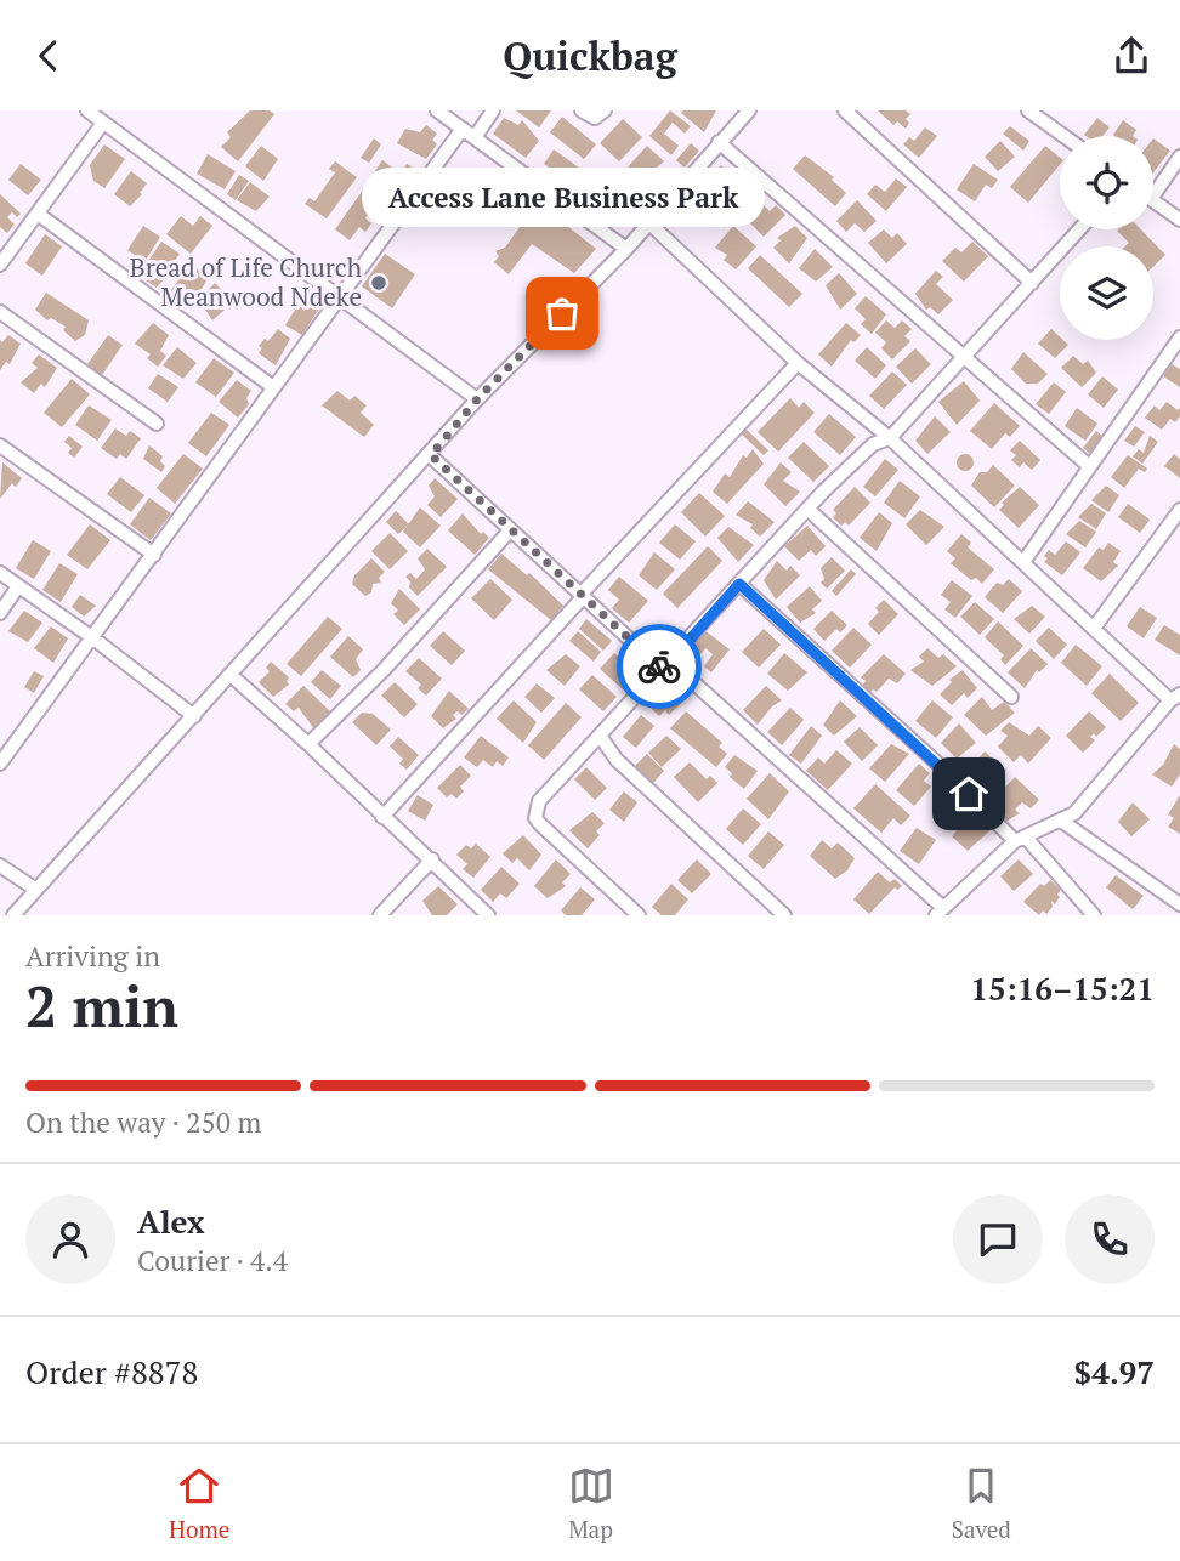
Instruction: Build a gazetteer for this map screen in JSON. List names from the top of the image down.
{
  "places": ["Bread of Life Church Meanwood Ndeke", "Access Lane Business Park"],
  "page": {
    "header": "Quickbag",
    "bubble": "Access Lane Business Park",
    "heading": ["2 min", "Arriving in", "15:16–15:21"],
    "panel": [
      "Alex",
      "Courier · 4.4",
      "Order #8878",
      "$4.97"
    ],
    "bar": "On the way · 250 m",
    "tabs": ["Home", "Map", "Saved"]
  }
}
